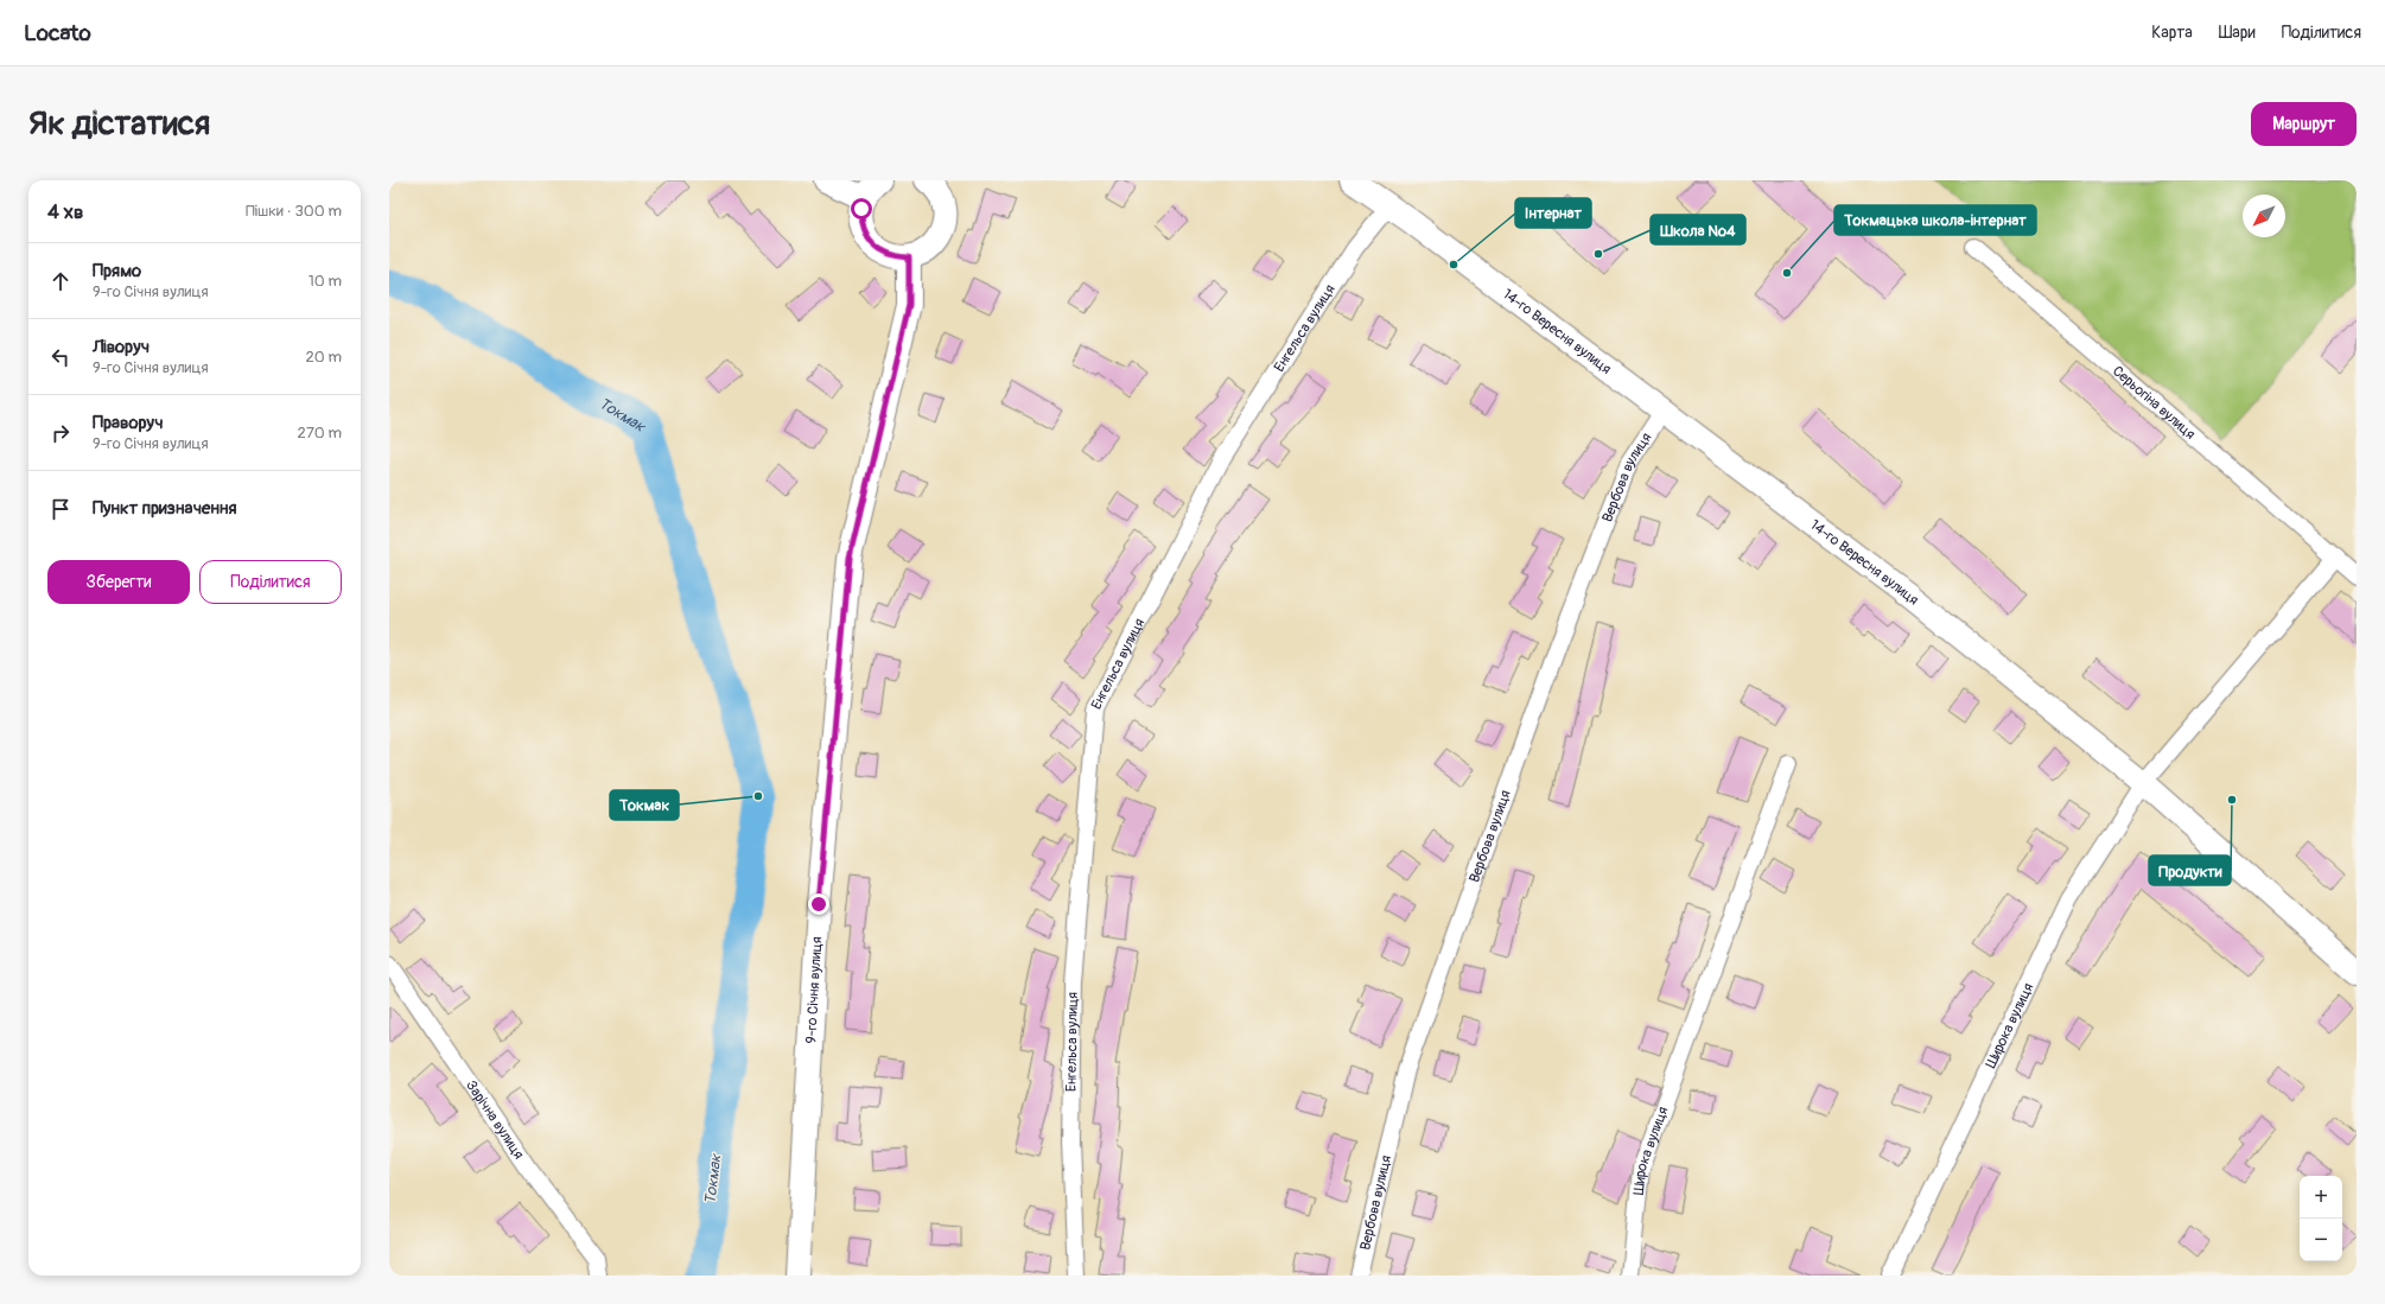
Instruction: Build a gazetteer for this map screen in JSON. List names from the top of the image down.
{
  "streets": {
    "street": [
      "Енгельса вулиця",
      "14-го Вересня вулиця",
      "Серьогіна вулиця",
      "Вербова вулиця",
      "9-го Січня вулиця",
      "Широка вулиця",
      "Зарічна вулиця"
    ]
  },
  "crossings": [
    ["Енгельса вулиця", "14-го Вересня вулиця"],
    ["14-го Вересня вулиця", "Вербова вулиця"],
    ["14-го Вересня вулиця", "Широка вулиця"]
  ],
  "water": ["Токмак"],
  "places": [
    "Школа №4",
    "Інтернат",
    "Токмацька школа-інтернат",
    "Токмак",
    "Продукти"
  ],
  "north": "bottom left",
  "page": {
    "header": "Locato",
    "nav": ["Карта", "Шари", "Поділитися"],
    "buttons": [
      "Маршрут",
      ["Зберегти", "Поділитися"]
    ],
    "title": "Як дістатися",
    "heading": ["4 хв", "Пішки · 300 m"],
    "list": [
      ["Прямо", "9-го Січня вулиця", "10 m"],
      ["Ліворуч", "9-го Січня вулиця", "20 m"],
      ["Праворуч", "9-го Січня вулиця", "270 m"],
      "Пункт призначення"
    ],
    "map_buttons": ["+", "−"]
  }
}
